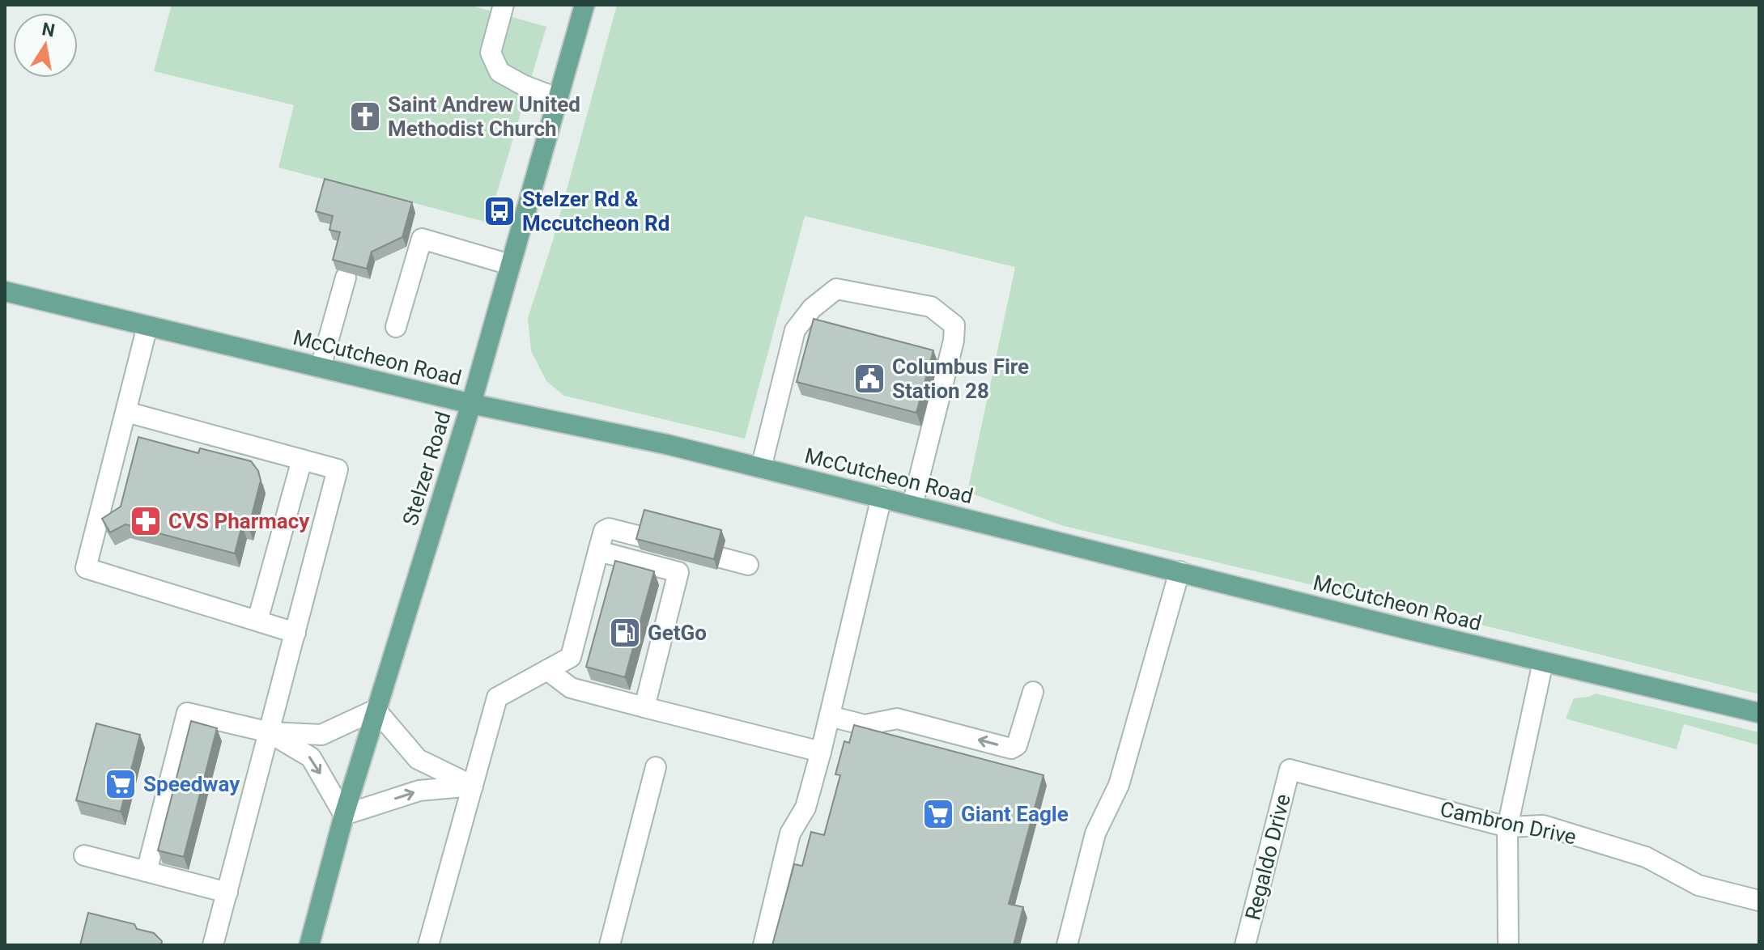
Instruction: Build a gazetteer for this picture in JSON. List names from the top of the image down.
{
  "streets": {
    "main road": ["McCutcheon Road", "Stelzer Road"],
    "street": ["Cambron Drive", "Regaldo Drive"]
  },
  "crossings": [
    ["McCutcheon Road", "Stelzer Road"],
    ["Cambron Drive", "Regaldo Drive"]
  ],
  "places": {
    "church": ["Saint Andrew United Methodist Church"],
    "bus stop": ["Stelzer Rd & Mccutcheon Rd"],
    "public building": ["Columbus Fire Station 28"],
    "pharmacy": ["CVS Pharmacy"],
    "fuel station": ["GetGo"],
    "supermarket": ["Speedway", "Giant Eagle"]
  },
  "north": "top"
}
